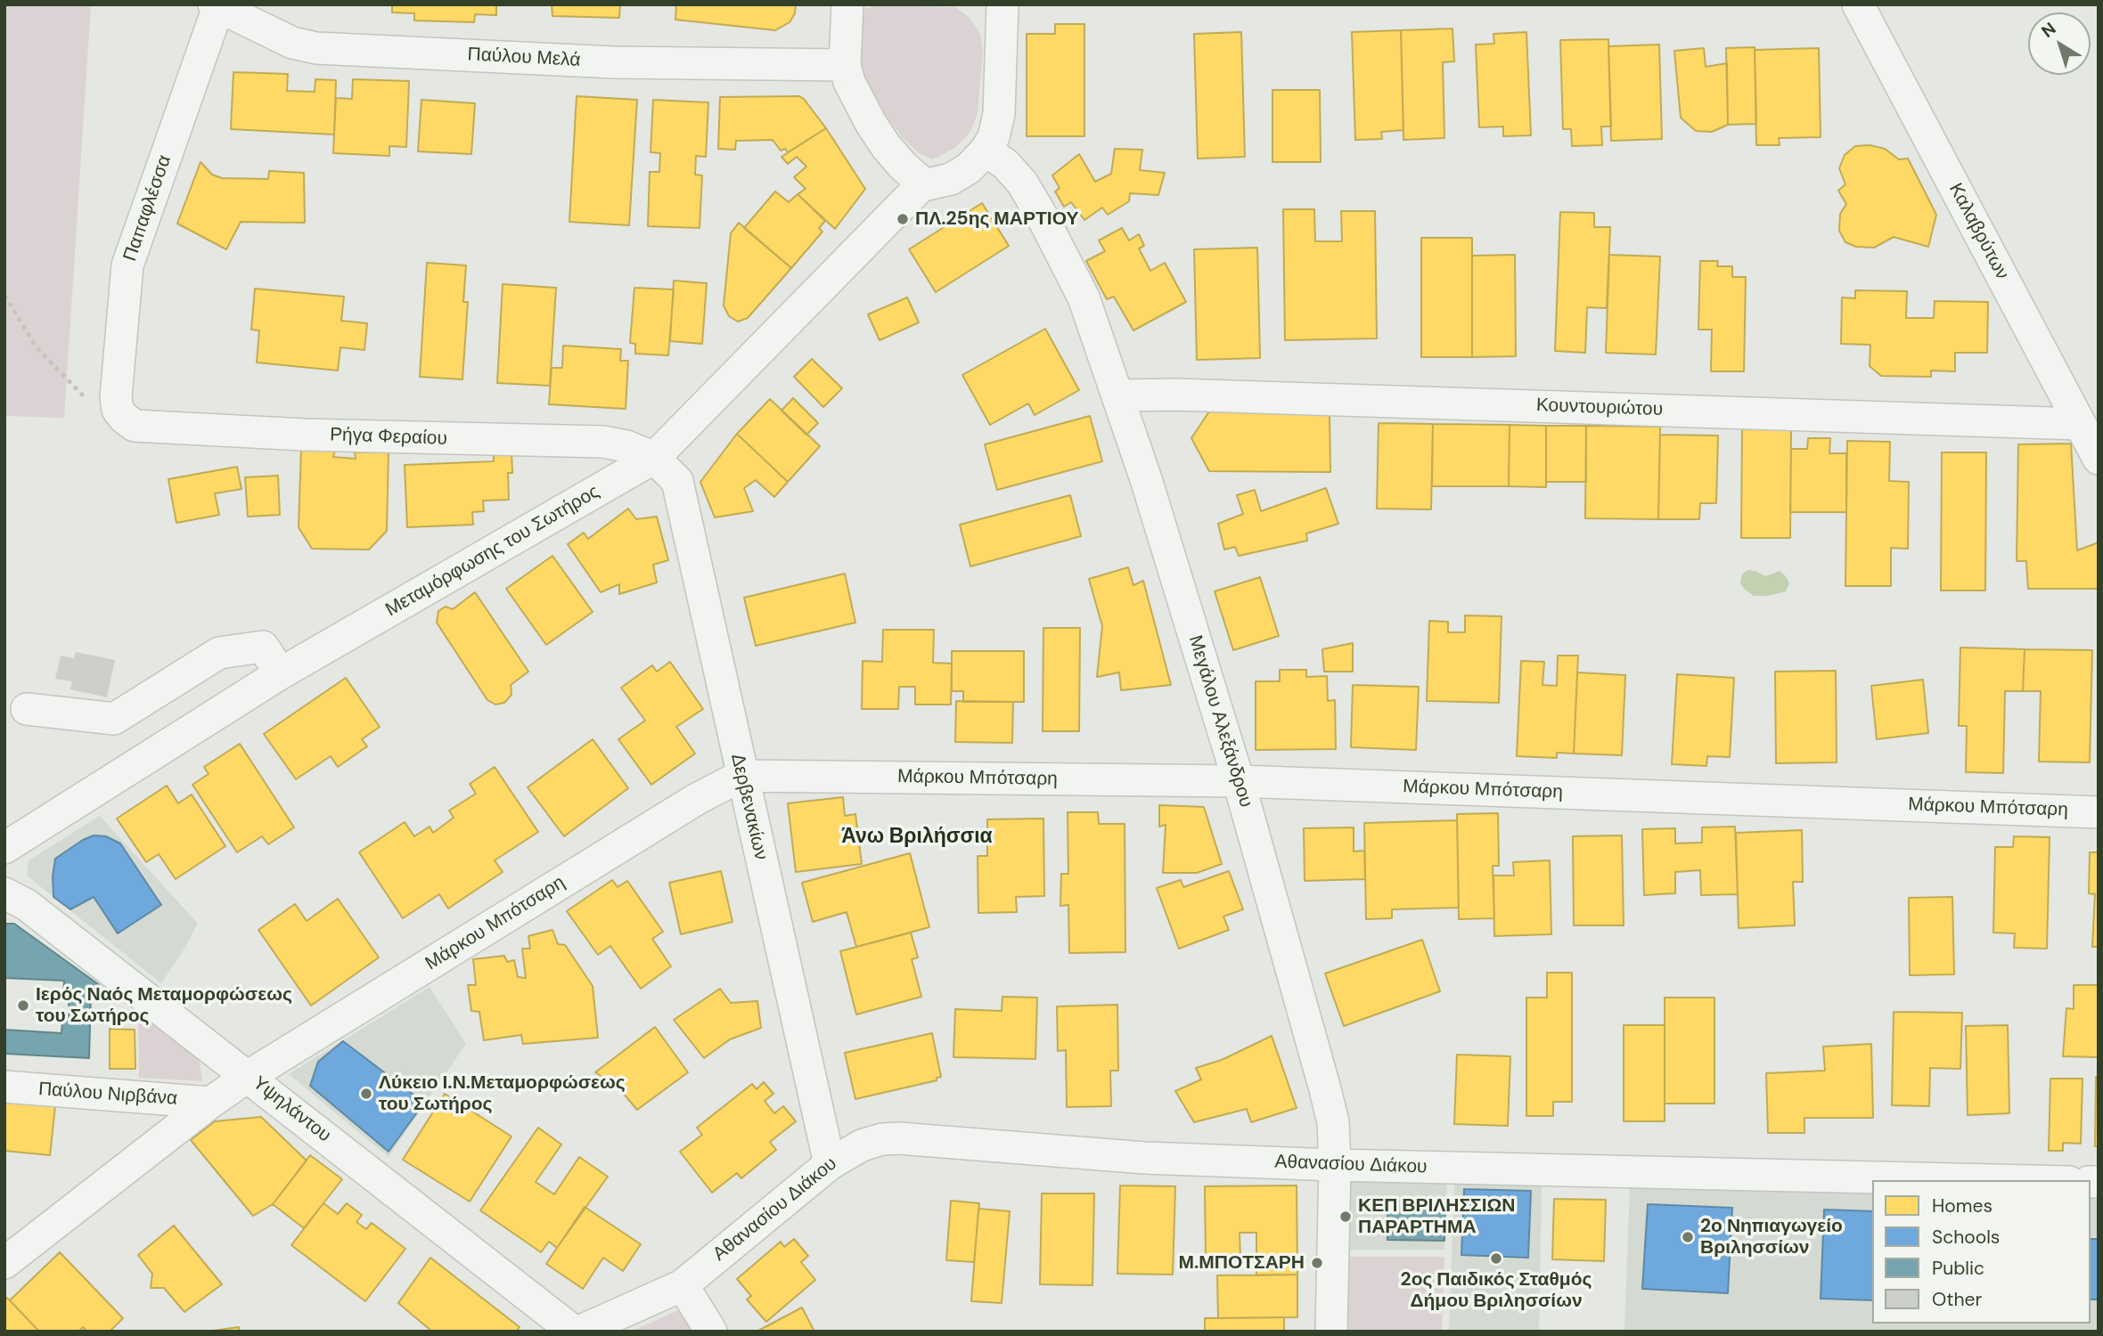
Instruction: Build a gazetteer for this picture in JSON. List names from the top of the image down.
{
  "streets": {
    "street": [
      "Παύλου Μελά",
      "Παπαφλέσσα",
      "Καλαβρύτων",
      "Κουντουριώτου",
      "Ρήγα Φεραίου",
      "Μεταμόρφωσης του Σωτήρος",
      "Μεγάλου Αλεξάνδρου",
      "Μάρκου Μπότσαρη",
      "Δερβενακίων",
      "Παύλου Νιρβάνα",
      "Υψηλάντου",
      "Αθανασίου Διάκου"
    ]
  },
  "crossings": [
    ["Παύλου Μελά", "Παπαφλέσσα"],
    ["Παπαφλέσσα", "Ρήγα Φεραίου"],
    ["Καλαβρύτων", "Κουντουριώτου"],
    ["Κουντουριώτου", "Μεγάλου Αλεξάνδρου"],
    ["Ρήγα Φεραίου", "Μεταμόρφωσης του Σωτήρος"],
    ["Ρήγα Φεραίου", "Δερβενακίων"],
    ["Μεταμόρφωσης του Σωτήρος", "Δερβενακίων"],
    ["Μεγάλου Αλεξάνδρου", "Μάρκου Μπότσαρη"],
    ["Μεγάλου Αλεξάνδρου", "Αθανασίου Διάκου"],
    ["Μάρκου Μπότσαρη", "Δερβενακίων"],
    ["Μάρκου Μπότσαρη", "Παύλου Νιρβάνα"],
    ["Μάρκου Μπότσαρη", "Υψηλάντου"],
    ["Δερβενακίων", "Αθανασίου Διάκου"]
  ],
  "districts": ["Άνω Βριλήσσια"],
  "places": [
    "ΠΛ.25ης ΜΑΡΤΙΟΥ",
    "Ιερός Ναός Μεταμορφώσεως του Σωτήρος",
    "Λύκειο Ι.Ν.Μεταμορφώσεως του Σωτήρος",
    "ΚΕΠ ΒΡΙΛΗΣΣΙΩΝ ΠΑΡΑΡΤΗΜΑ",
    "2ο Νηπιαγωγείο Βριλησσίων",
    "2ος Παιδικός Σταθμός Δήμου Βριλησσίων",
    "Μ.ΜΠΟΤΣΑΡΗ"
  ],
  "legend": [
    "Homes",
    "Schools",
    "Public",
    "Other"
  ],
  "north": "top left"
}
